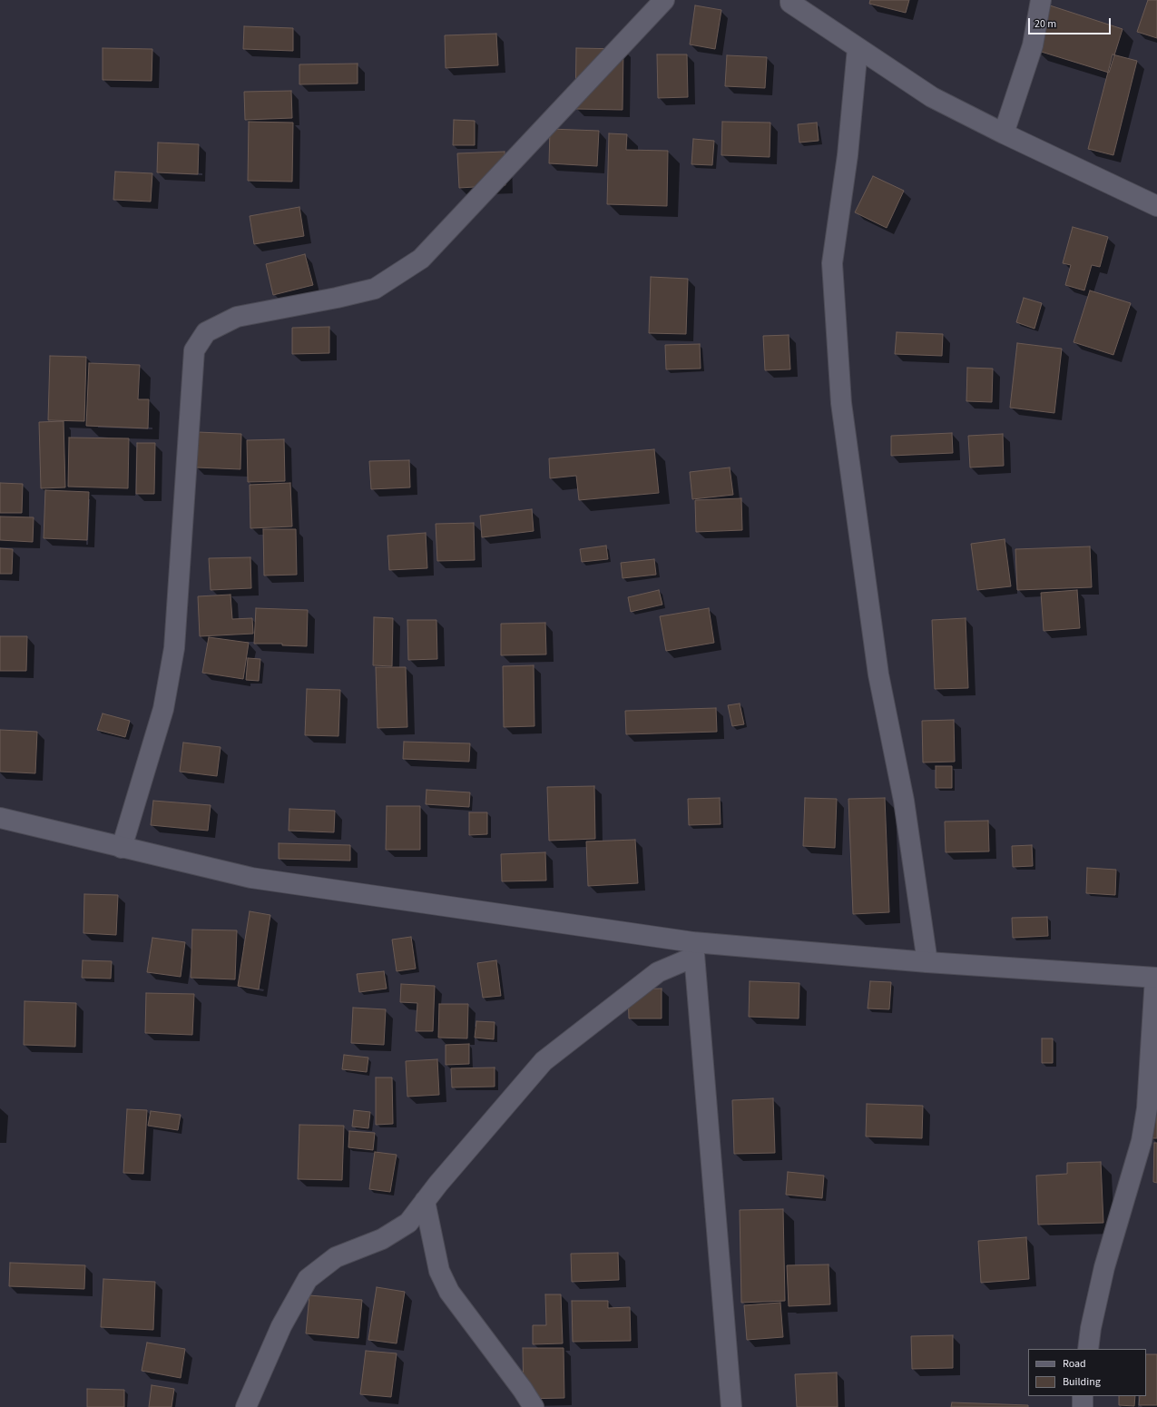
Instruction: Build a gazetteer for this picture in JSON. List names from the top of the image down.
{
  "legend": ["Road", "Building"],
  "scale_bar": "20 m"
}
